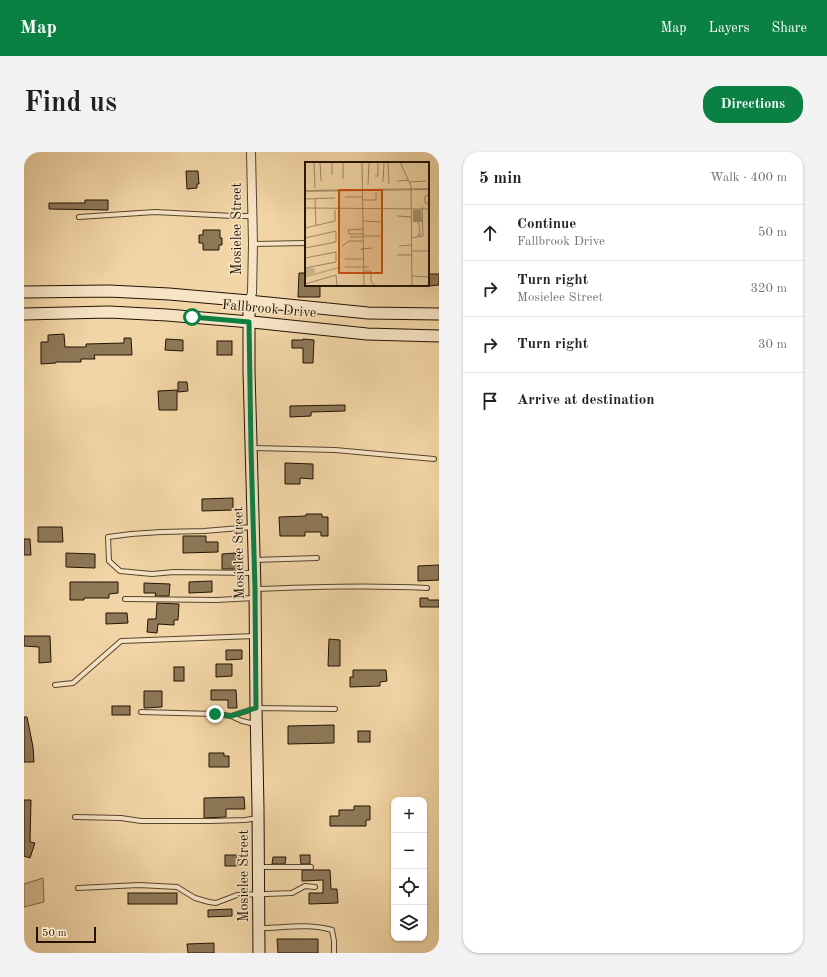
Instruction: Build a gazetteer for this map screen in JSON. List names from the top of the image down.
{
  "streets": {
    "main road": ["Mosielee Street", "Fallbrook Drive"]
  },
  "crossings": [
    ["Mosielee Street", "Fallbrook Drive"]
  ],
  "scale_bar": "50 m",
  "page": {
    "header": "Map",
    "nav": ["Map", "Layers", "Share"],
    "buttons": "Directions",
    "title": "Find us",
    "heading": ["5 min", "Walk · 400 m"],
    "list": [
      ["Continue", "Fallbrook Drive", "50 m"],
      ["Turn right", "Mosielee Street", "320 m"],
      ["Turn right", "30 m"],
      "Arrive at destination"
    ],
    "map_buttons": ["+", "−"],
    "scale": "50 m"
  }
}
